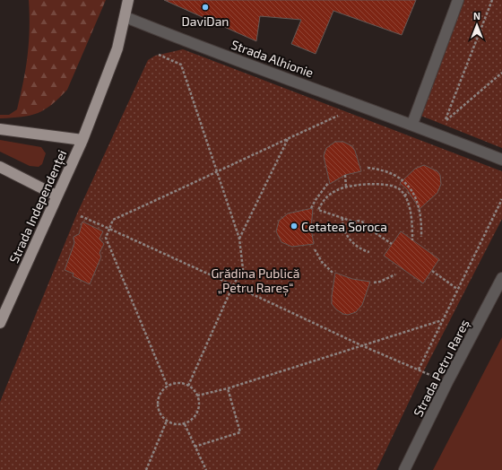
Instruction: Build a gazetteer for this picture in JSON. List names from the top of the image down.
{
  "streets": {
    "main road": ["Strada Independenței"],
    "street": ["Strada Alhionie", "Strada Petru Rareș"]
  },
  "parks": ["Grădina Publică „Petru Rareș“"],
  "places": ["DaviDan", "Cetatea Soroca"],
  "north": "top"
}
